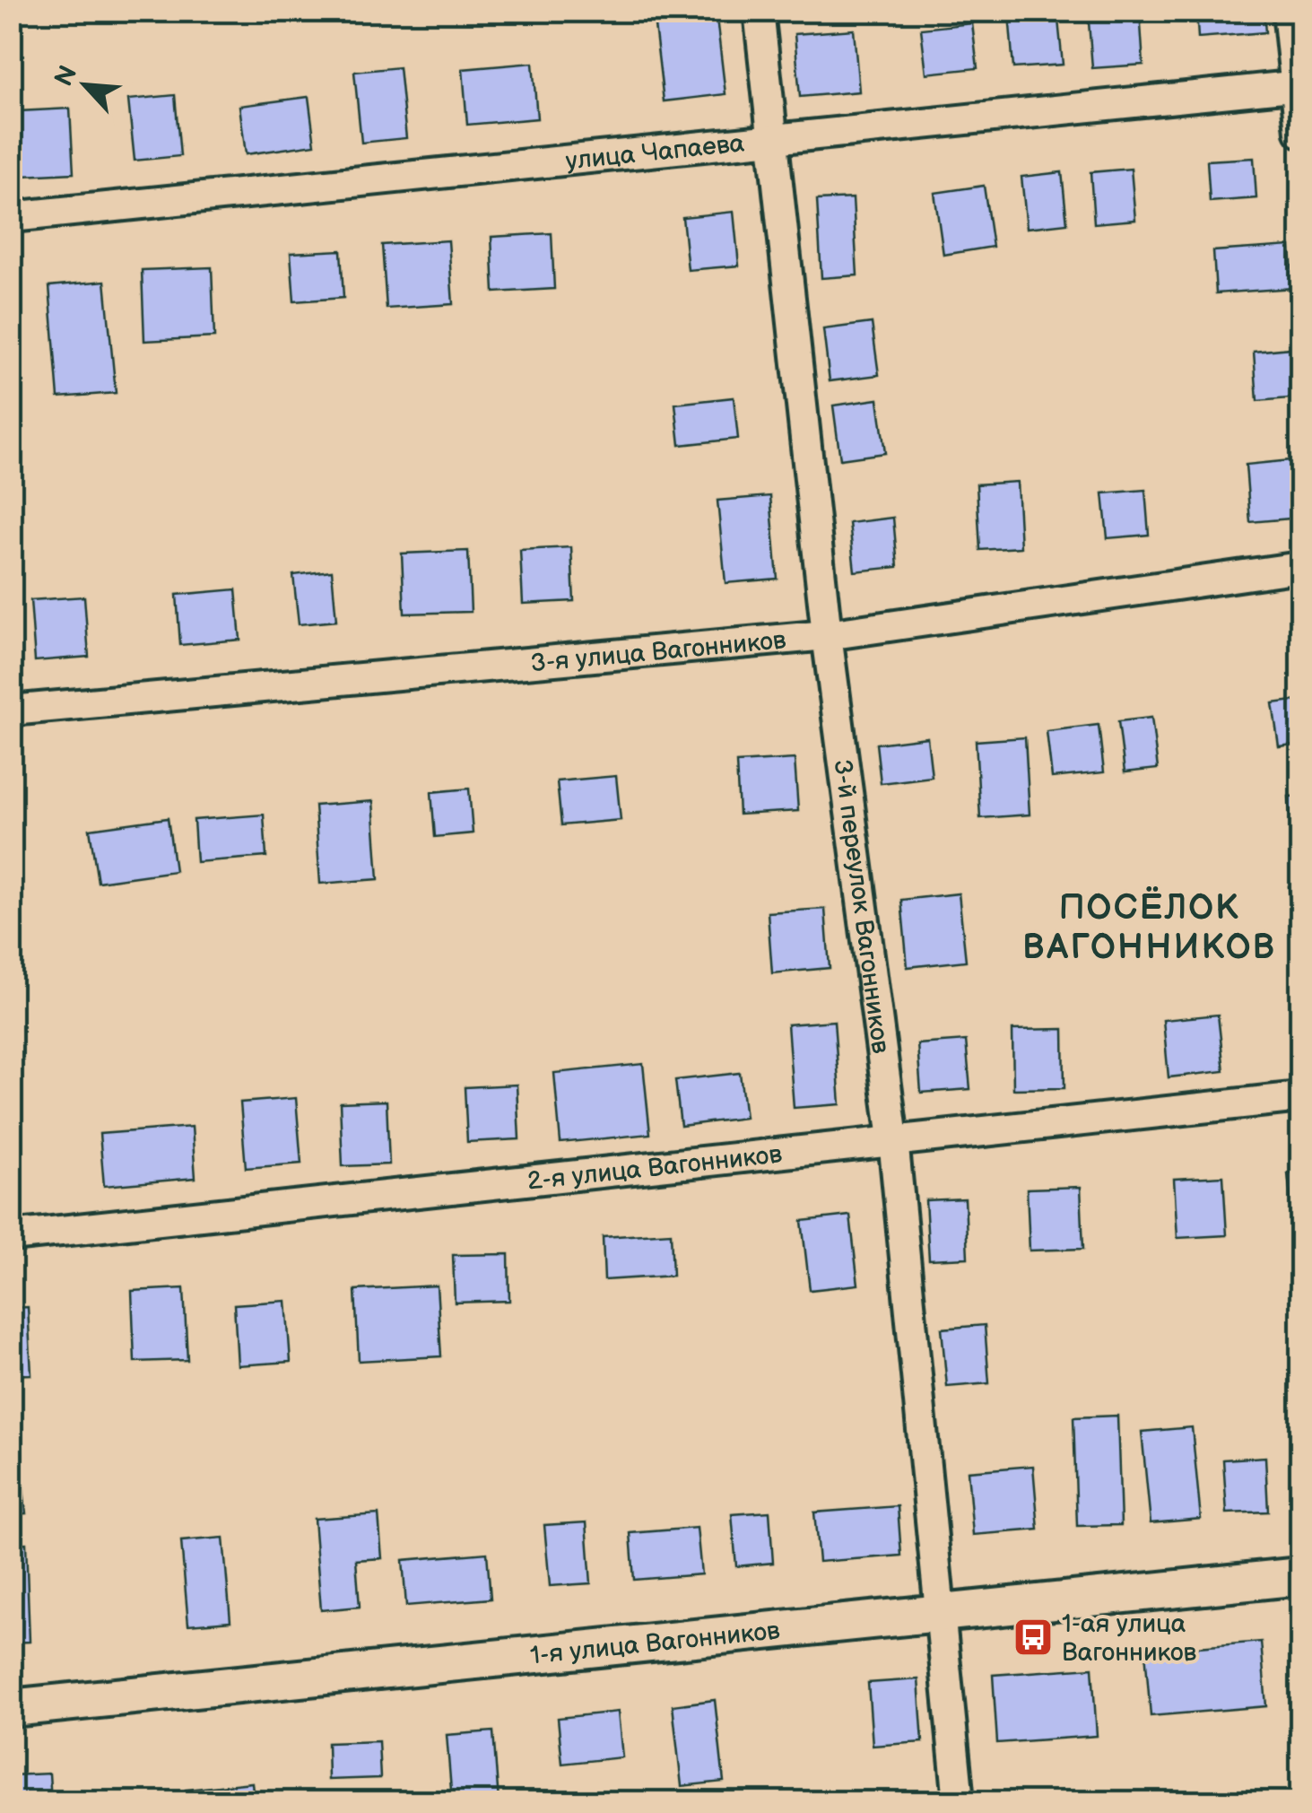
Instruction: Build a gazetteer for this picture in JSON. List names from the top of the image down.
{
  "streets": {
    "street": [
      "улица Чапаева",
      "3-я улица Вагонников",
      "3-й переулок Вагонников",
      "2-я улица Вагонников",
      "1-я улица Вагонников"
    ]
  },
  "crossings": [
    ["улица Чапаева", "3-й переулок Вагонников"],
    ["3-я улица Вагонников", "3-й переулок Вагонников"],
    ["3-й переулок Вагонников", "2-я улица Вагонников"],
    ["3-й переулок Вагонников", "1-я улица Вагонников"]
  ],
  "districts": ["ПОСЁЛОК ВАГОННИКОВ"],
  "places": {
    "bus stop": ["1-ая улица Вагонников"]
  },
  "north": "top left"
}
